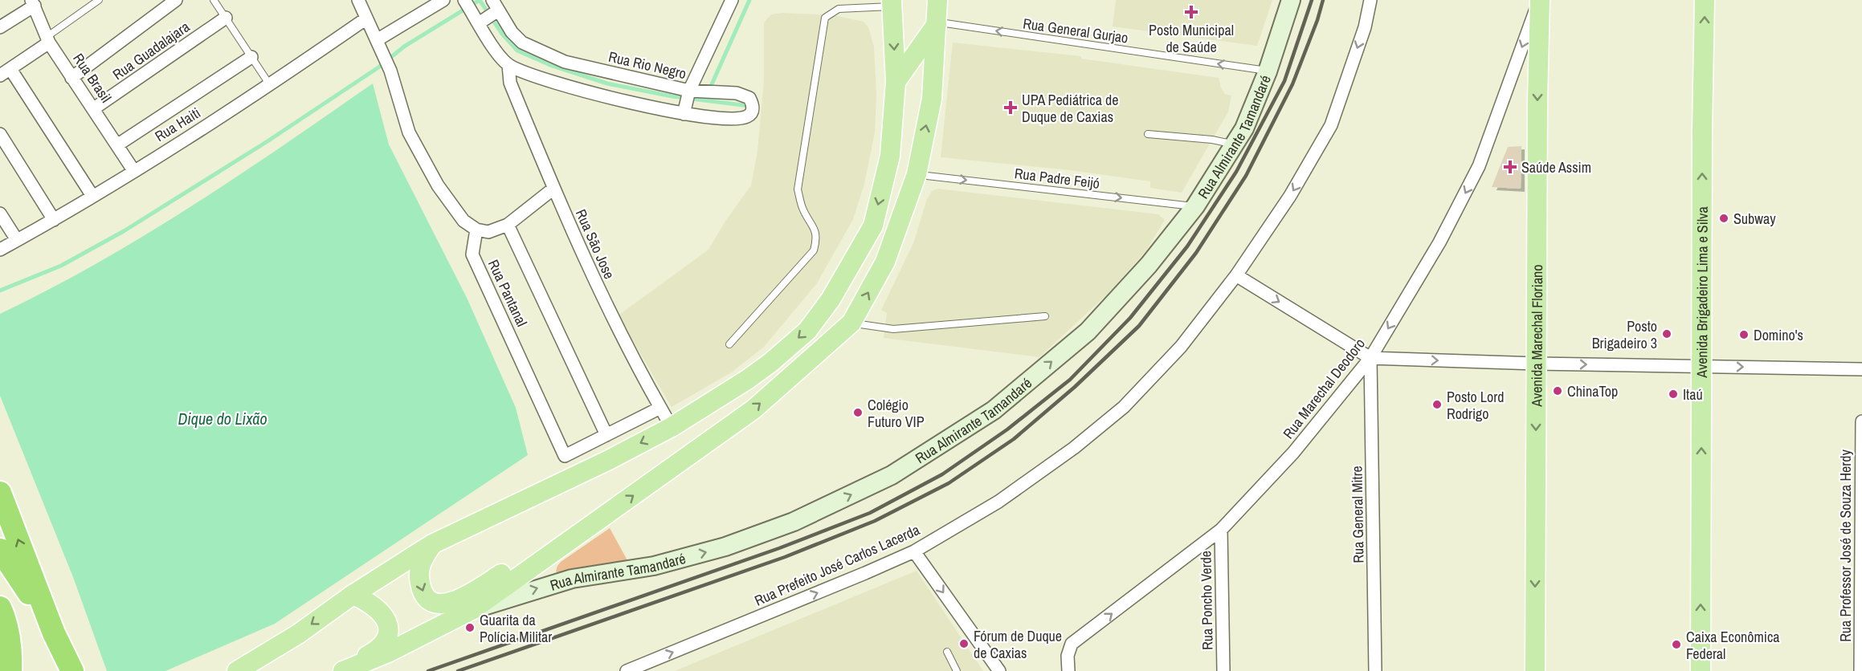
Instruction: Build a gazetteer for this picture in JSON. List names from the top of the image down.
{
  "streets": {
    "main road": ["Rua Almirante Tamandaré", "Avenida Brigadeiro Lima e Silva", "Avenida Marechal Floriano"],
    "street": [
      "Rua Guadalajara",
      "Rua Rio Negro",
      "Rua Brasil",
      "Rua Haiti",
      "Rua Sāo Jose",
      "Rua Pantanal",
      "Rua Marechal Deodoro",
      "Rua General Mitre",
      "Rua Professor José de Souza Herdy",
      "Rua Prefeito José Carlos Lacerda",
      "Rua Poncho Verde"
    ],
    "lane": ["Rua General Gurjao", "Rua Padre Feijó"]
  },
  "crossings": [
    ["Rua General Gurjao", "Rua Almirante Tamandaré"],
    ["Rua Guadalajara", "Rua Brasil"],
    ["Rua Brasil", "Rua Haiti"],
    ["Rua Almirante Tamandaré", "Rua Padre Feijó"],
    ["Rua Sāo Jose", "Rua Pantanal"],
    ["Avenida Marechal Floriano", "Rua Marechal Deodoro"],
    ["Rua Marechal Deodoro", "Rua General Mitre"],
    ["Rua Marechal Deodoro", "Rua Poncho Verde"]
  ],
  "one_way": [
    "Rua General Gurjao",
    "Rua Padre Feijó",
    "Avenida Brigadeiro Lima e Silva",
    "Avenida Marechal Floriano"
  ],
  "water": ["Dique do Lixão"],
  "places": {
    "health": ["Posto Municipal de Saúde", "UPA Pediátrica de Duque de Caxias", "Saúde Assim"],
    "other": [
      "Subway",
      "Posto Brigadeiro 3",
      "Domino's",
      "ChinaTop",
      "Itaú",
      "Posto Lord Rodrigo",
      "Colégio Futuro VIP",
      "Guarita da Polícia Militar",
      "Fórum de Duque de Caxias",
      "Caixa Econômica Federal"
    ]
  }
}
